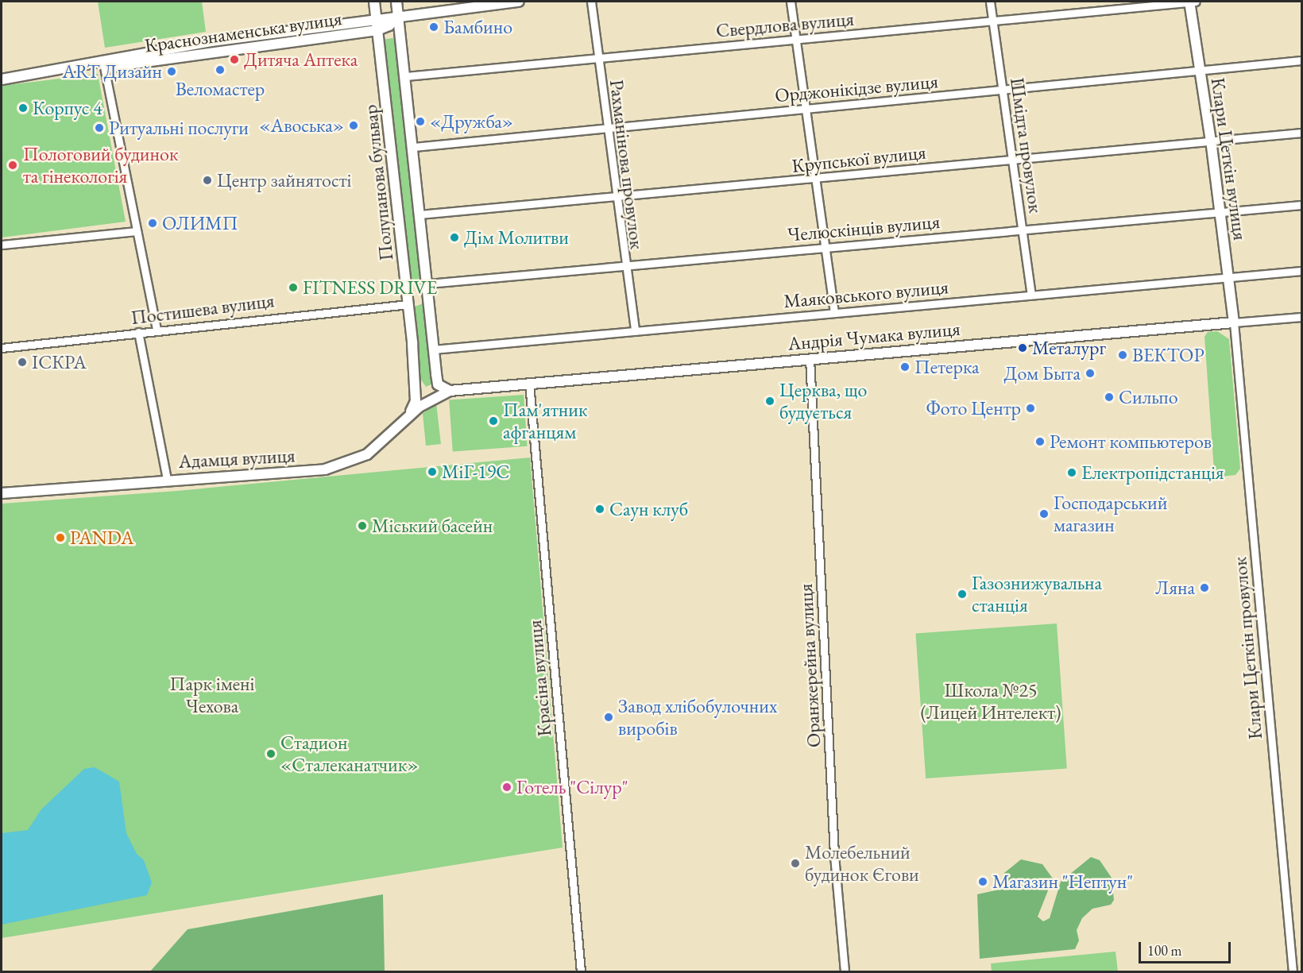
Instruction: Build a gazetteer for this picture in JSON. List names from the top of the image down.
{
  "streets": {
    "street": [
      "Свердлова вулиця",
      "Краснознаменська вулиця",
      "Орджонікідзе вулиця",
      "Шмідта провулок",
      "Крупської вулиця",
      "Клари Цеткін вулиця",
      "Рахманінова провулок",
      "Полупанова бульвар",
      "Челюскінців вулиця",
      "Маяковського вулиця",
      "Постишева вулиця",
      "Андрія Чумака вулиця",
      "Адамця вулиця",
      "Клари Цеткін провулок",
      "Оранжерейна вулиця",
      "Красіна вулиця"
    ]
  },
  "crossings": [
    ["Свердлова вулиця", "Шмідта провулок"],
    ["Свердлова вулиця", "Клари Цеткін вулиця"],
    ["Свердлова вулиця", "Рахманінова провулок"],
    ["Свердлова вулиця", "Полупанова бульвар"],
    ["Краснознаменська вулиця", "Полупанова бульвар"],
    ["Орджонікідзе вулиця", "Шмідта провулок"],
    ["Орджонікідзе вулиця", "Клари Цеткін вулиця"],
    ["Орджонікідзе вулиця", "Рахманінова провулок"],
    ["Орджонікідзе вулиця", "Полупанова бульвар"],
    ["Шмідта провулок", "Крупської вулиця"],
    ["Шмідта провулок", "Челюскінців вулиця"],
    ["Шмідта провулок", "Маяковського вулиця"],
    ["Крупської вулиця", "Клари Цеткін вулиця"],
    ["Крупської вулиця", "Рахманінова провулок"],
    ["Крупської вулиця", "Полупанова бульвар"],
    ["Клари Цеткін вулиця", "Челюскінців вулиця"],
    ["Клари Цеткін вулиця", "Маяковського вулиця"],
    ["Клари Цеткін вулиця", "Андрія Чумака вулиця"],
    ["Клари Цеткін вулиця", "Клари Цеткін провулок"],
    ["Рахманінова провулок", "Челюскінців вулиця"],
    ["Рахманінова провулок", "Маяковського вулиця"],
    ["Полупанова бульвар", "Челюскінців вулиця"],
    ["Полупанова бульвар", "Маяковського вулиця"],
    ["Полупанова бульвар", "Постишева вулиця"],
    ["Полупанова бульвар", "Андрія Чумака вулиця"],
    ["Полупанова бульвар", "Адамця вулиця"],
    ["Андрія Чумака вулиця", "Адамця вулиця"],
    ["Андрія Чумака вулиця", "Клари Цеткін провулок"],
    ["Андрія Чумака вулиця", "Оранжерейна вулиця"],
    ["Андрія Чумака вулиця", "Красіна вулиця"]
  ],
  "parks": ["Парк імені Чехова", "Школа №25 (Лицей Интелект)"],
  "places": [
    "Бамбино",
    "Дитяча Аптека",
    "Веломастер",
    "ART Дизайн",
    "Корпус 4",
    "«Дружба»",
    "«Авоська»",
    "Ритуальні послуги",
    "Пологовий будинок та гінекологія",
    "Центр зайнятості",
    "ОЛИМП",
    "Дім Молитви",
    "FITNESS DRIVE",
    "Металург",
    "ВЕКТОР",
    "ІСКРА",
    "Петерка",
    "Дом Быта",
    "Сильпо",
    "Церква, що будується",
    "Фото Центр",
    "Пам'ятник афганцям",
    "Ремонт компьютеров",
    "МіГ-19С",
    "Електропідстанція",
    "Саун клуб",
    "Господарський магазин",
    "Міський басейн",
    "PANDA",
    "Ляна",
    "Газознижувальна станція",
    "Завод хлібобулочних виробів",
    "Стадион «Сталеканатчик»",
    "Готель \"Сілур\"",
    "Молебельний будинок Єгови",
    "Магазин \"Нептун\""
  ],
  "scale_bar": "100 m"
}
